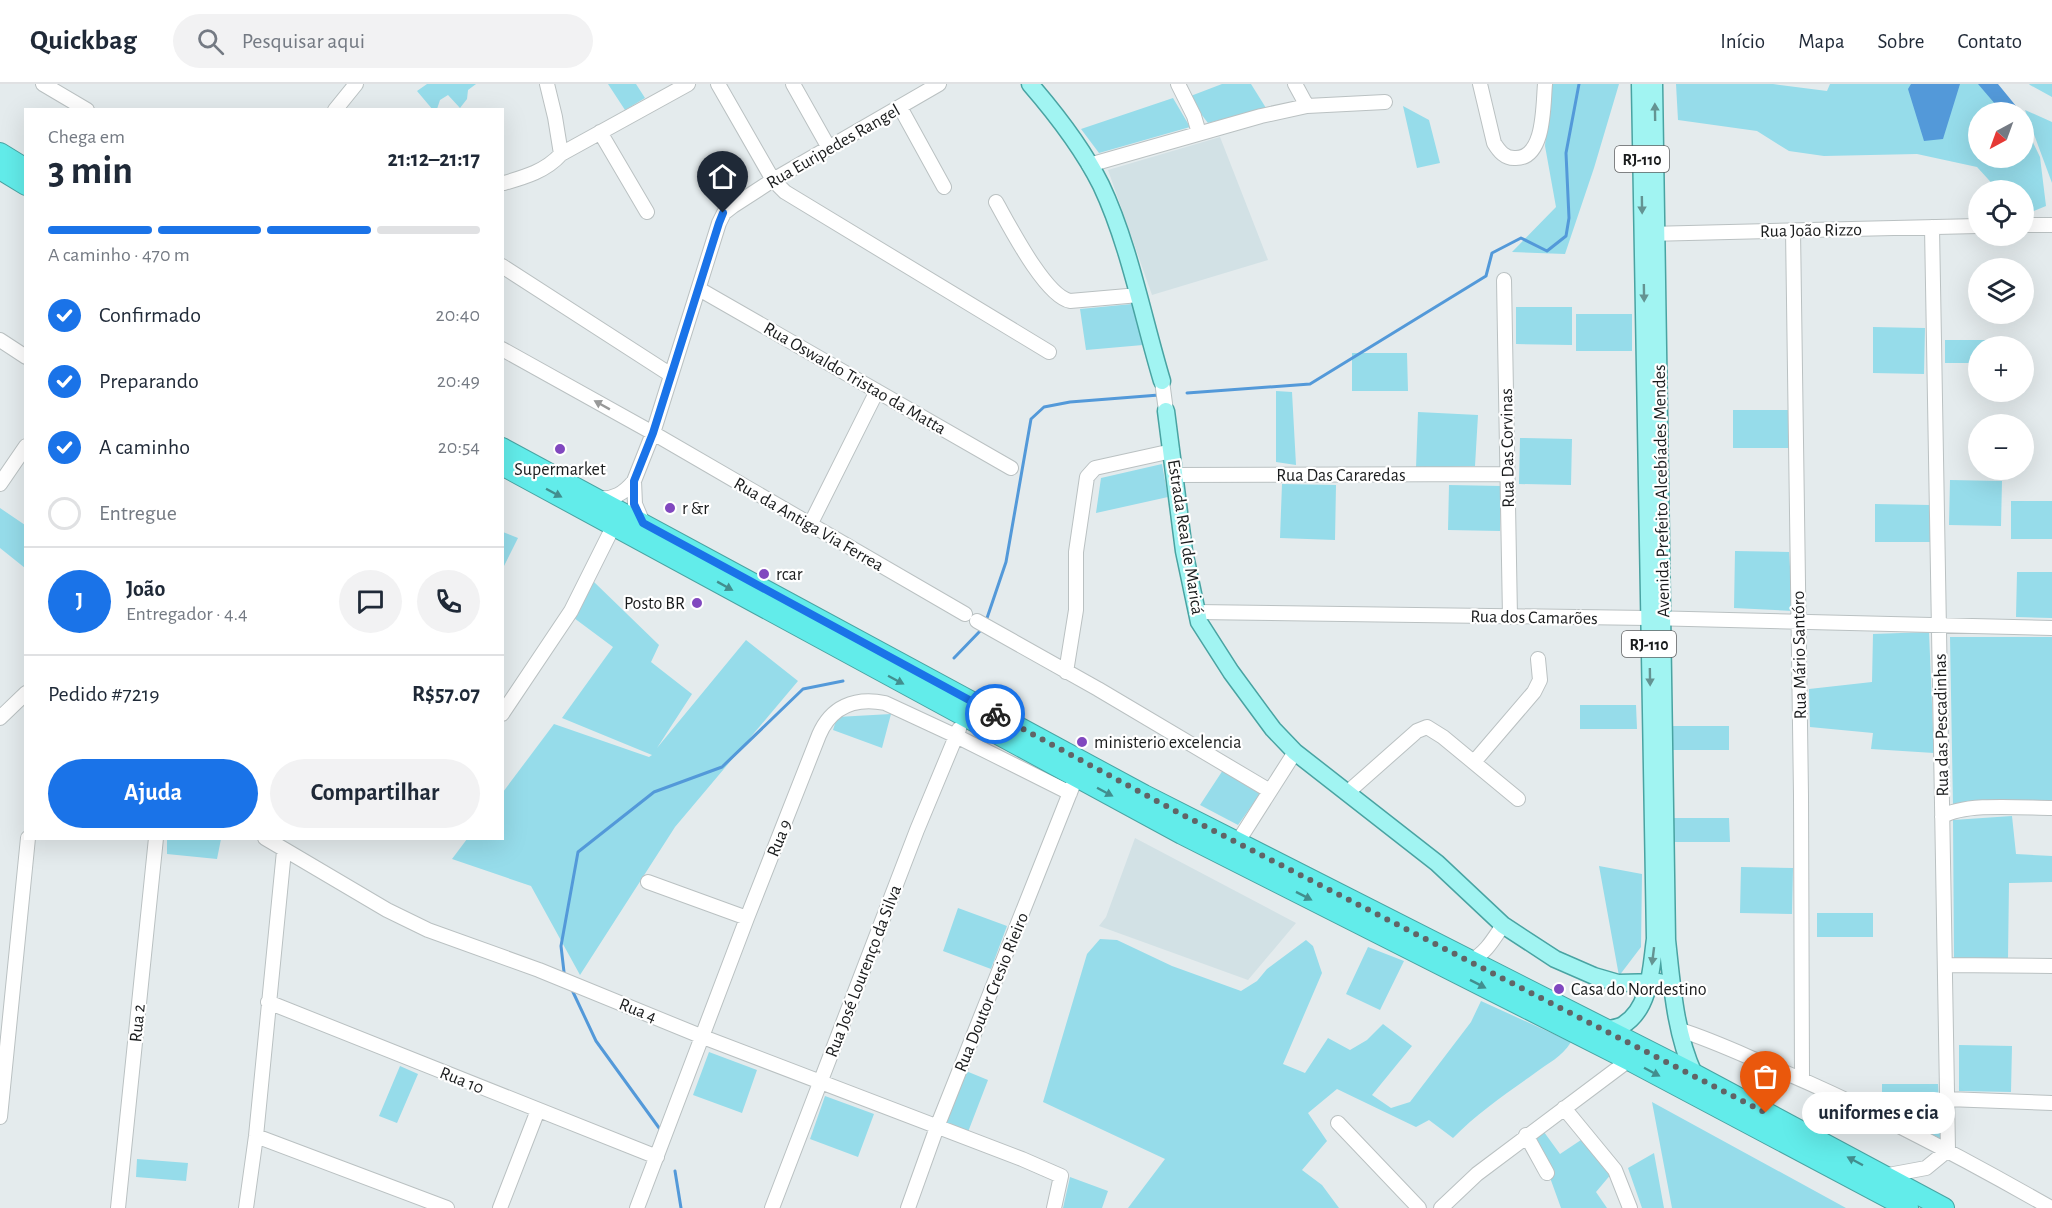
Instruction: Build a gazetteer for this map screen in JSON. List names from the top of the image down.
{
  "streets": {
    "main road": ["RJ-110", "Avenida Prefeito Alcebíades Mendes", "Estrada Real de Maricá"],
    "street": [
      "Rua Euripedes Rangel",
      "Rua João Rizzo",
      "Rua Oswaldo Tristao da Matta",
      "Rua Das Corvinas",
      "Rua Das Cararedas",
      "Rua da Antiga Via Ferrea",
      "Rua dos Camarões",
      "Rua Mário Santóro",
      "Rua das Pescadinhas",
      "Rua 9",
      "Rua José Lourenço da Silva",
      "Rua Doutor Cresio Rieiro",
      "Rua 4",
      "Rua 2",
      "Rua 10"
    ]
  },
  "crossings": [
    ["Rua Euripedes Rangel", "Rua Oswaldo Tristao da Matta"],
    ["Rua Euripedes Rangel", "Rua da Antiga Via Ferrea"],
    ["Rua João Rizzo", "Avenida Prefeito Alcebíades Mendes"],
    ["Rua João Rizzo", "Rua Mário Santóro"],
    ["Rua João Rizzo", "Rua das Pescadinhas"],
    ["Rua Das Corvinas", "Rua Das Cararedas"],
    ["Rua Das Corvinas", "Rua dos Camarões"],
    ["Rua Das Cararedas", "Estrada Real de Maricá"],
    ["Avenida Prefeito Alcebíades Mendes", "Estrada Real de Maricá"],
    ["Avenida Prefeito Alcebíades Mendes", "Rua dos Camarões"],
    ["Estrada Real de Maricá", "Rua dos Camarões"],
    ["Rua dos Camarões", "Rua Mário Santóro"],
    ["Rua dos Camarões", "Rua das Pescadinhas"],
    ["Rua 9", "Rua José Lourenço da Silva"],
    ["Rua 9", "Rua Doutor Cresio Rieiro"],
    ["Rua 9", "Rua 4"],
    ["Rua 9", "Rua 10"],
    ["Rua José Lourenço da Silva", "Rua 4"],
    ["Rua Doutor Cresio Rieiro", "Rua 4"]
  ],
  "places": [
    "Supermarket",
    "r &r",
    "rcar",
    "Posto BR",
    "ministerio excelencia",
    "Casa do Nordestino",
    "uniformes e cia"
  ],
  "north": "bottom left",
  "page": {
    "header": "Quickbag",
    "search": "Pesquisar aqui",
    "nav": [
      "Início",
      "Mapa",
      "Sobre",
      "Contato"
    ],
    "map_buttons": ["+", "−"],
    "heading": ["3 min", "Chega em", "21:12–21:17"],
    "panel": [
      "João",
      "Entregador · 4.4",
      "Pedido #7219",
      "R$57.07"
    ],
    "bar": "A caminho · 470 m",
    "list": [
      ["Confirmado", "20:40"],
      ["Preparando", "20:49"],
      ["A caminho", "20:54"],
      "Entregue"
    ],
    "round": "J",
    "buttons": ["Ajuda", "Compartilhar"],
    "bubble": "uniformes e cia"
  }
}
